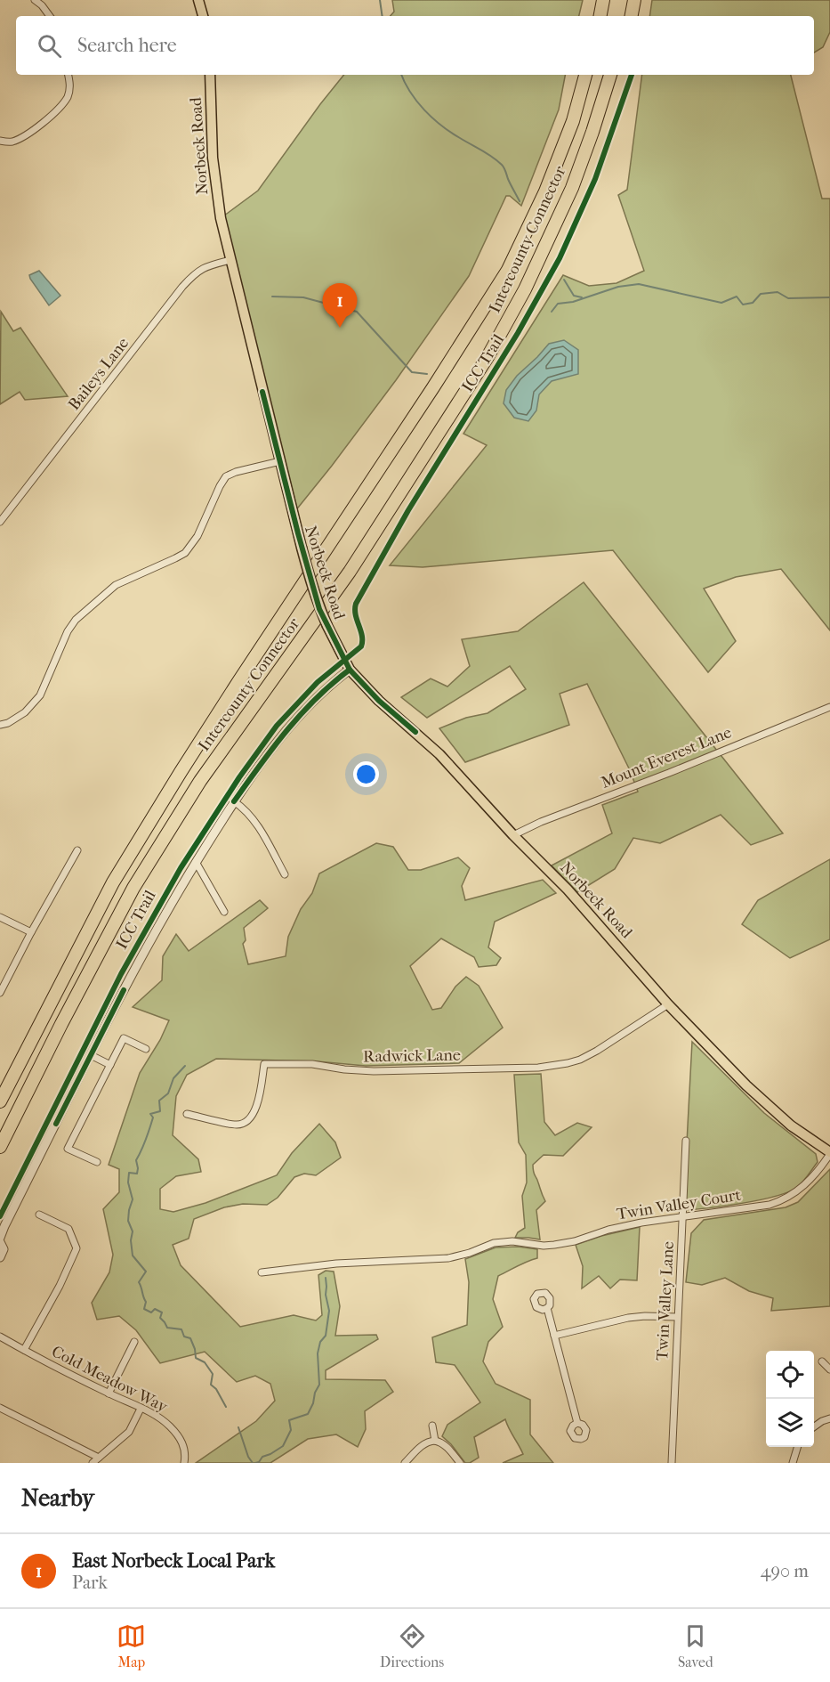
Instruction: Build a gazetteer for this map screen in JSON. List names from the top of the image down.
{
  "streets": {
    "highway": ["Intercounty Connector"],
    "main road": ["Norbeck Road"],
    "street": [
      "Baileys Lane",
      "Mount Everest Lane",
      "Radwick Lane",
      "Twin Valley Court",
      "Twin Valley Lane",
      "Cold Meadow Way"
    ],
    "cycle path": ["ICC Trail"]
  },
  "crossings": [
    ["Norbeck Road", "Baileys Lane"],
    ["Norbeck Road", "Mount Everest Lane"],
    ["Norbeck Road", "Radwick Lane"],
    ["Norbeck Road", "Twin Valley Court"],
    ["Twin Valley Court", "Twin Valley Lane"]
  ],
  "page": {
    "search": "Search here",
    "pins": "1",
    "heading": "Nearby",
    "list": [
      {
        "mark": "1",
        "name": "East Norbeck Local Park",
        "note": "Park",
        "value": "490 m"
      }
    ],
    "nav": ["Map", "Directions", "Saved"]
  }
}
